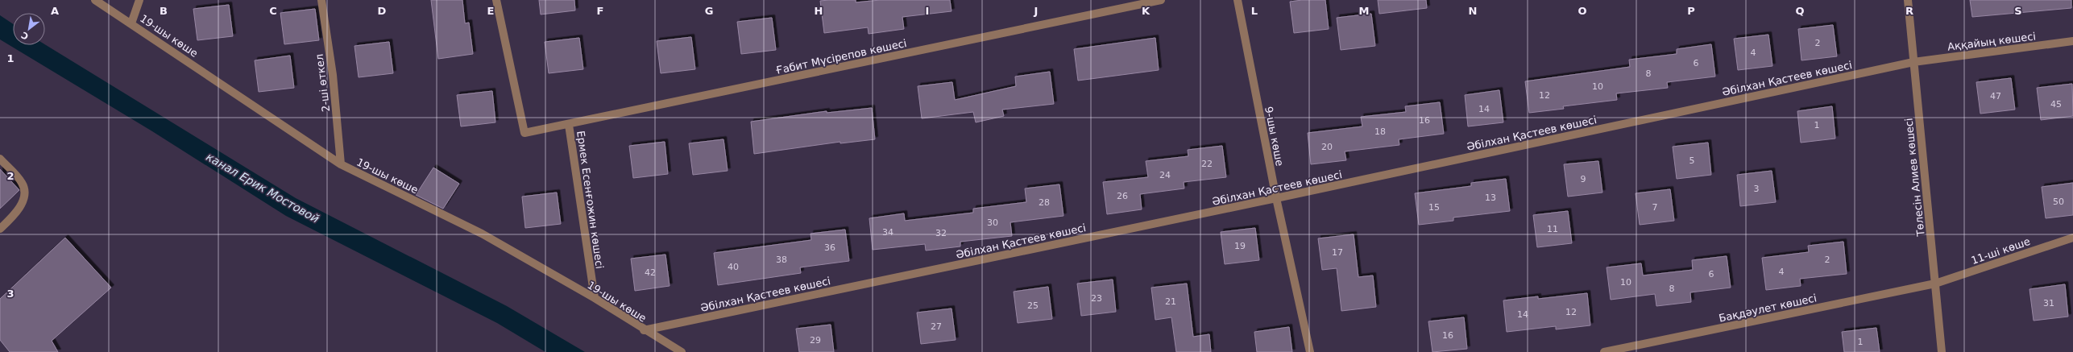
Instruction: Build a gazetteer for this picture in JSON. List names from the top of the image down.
{
  "streets": {
    "street": [
      "19-шы көше",
      "Аққайың көшесі",
      "Ғабит Мүсірепов көшесi",
      "Әбілхан Қастеев көшесi",
      "2-шi өткел",
      "9-шы көше",
      "Төлесін Алиев көшесі",
      "Ермек Есенғожин көшесі",
      "11-ші көше",
      "Бақдәулет көшесi"
    ]
  },
  "crossings": [
    ["19-шы көше", "Әбілхан Қастеев көшесi"],
    ["19-шы көше", "2-шi өткел"],
    ["19-шы көше", "Ермек Есенғожин көшесі"],
    ["Аққайың көшесі", "Әбілхан Қастеев көшесi"],
    ["Аққайың көшесі", "Төлесін Алиев көшесі"],
    ["Ғабит Мүсірепов көшесi", "Ермек Есенғожин көшесі"],
    ["Әбілхан Қастеев көшесi", "9-шы көше"],
    ["Әбілхан Қастеев көшесi", "Төлесін Алиев көшесі"],
    ["Төлесін Алиев көшесі", "11-ші көше"],
    ["Төлесін Алиев көшесі", "Бақдәулет көшесi"],
    ["11-ші көше", "Бақдәулет көшесi"]
  ],
  "water": ["канал Ерик Мостовой"],
  "house_numbers": [
    "2",
    "4",
    "6",
    "8",
    "10",
    "12",
    "47",
    "45",
    "14",
    "16",
    "1",
    "18",
    "20",
    "5",
    "22",
    "24",
    "9",
    "3",
    "26",
    "13",
    "50",
    "28",
    "15",
    "7",
    "30",
    "11",
    "34",
    "32",
    "19",
    "36",
    "17",
    "38",
    "2",
    "40",
    "4",
    "42",
    "6",
    "10",
    "8",
    "23",
    "21",
    "31",
    "25",
    "12",
    "14",
    "27",
    "16",
    "29",
    "1"
  ],
  "north": "bottom left",
  "grid": {
    "columns": [
      "A",
      "B",
      "C",
      "D",
      "E",
      "F",
      "G",
      "H",
      "I",
      "J",
      "K",
      "L",
      "M",
      "N",
      "O",
      "P",
      "Q",
      "R",
      "S"
    ],
    "rows": ["1", "2", "3"]
  }
}
